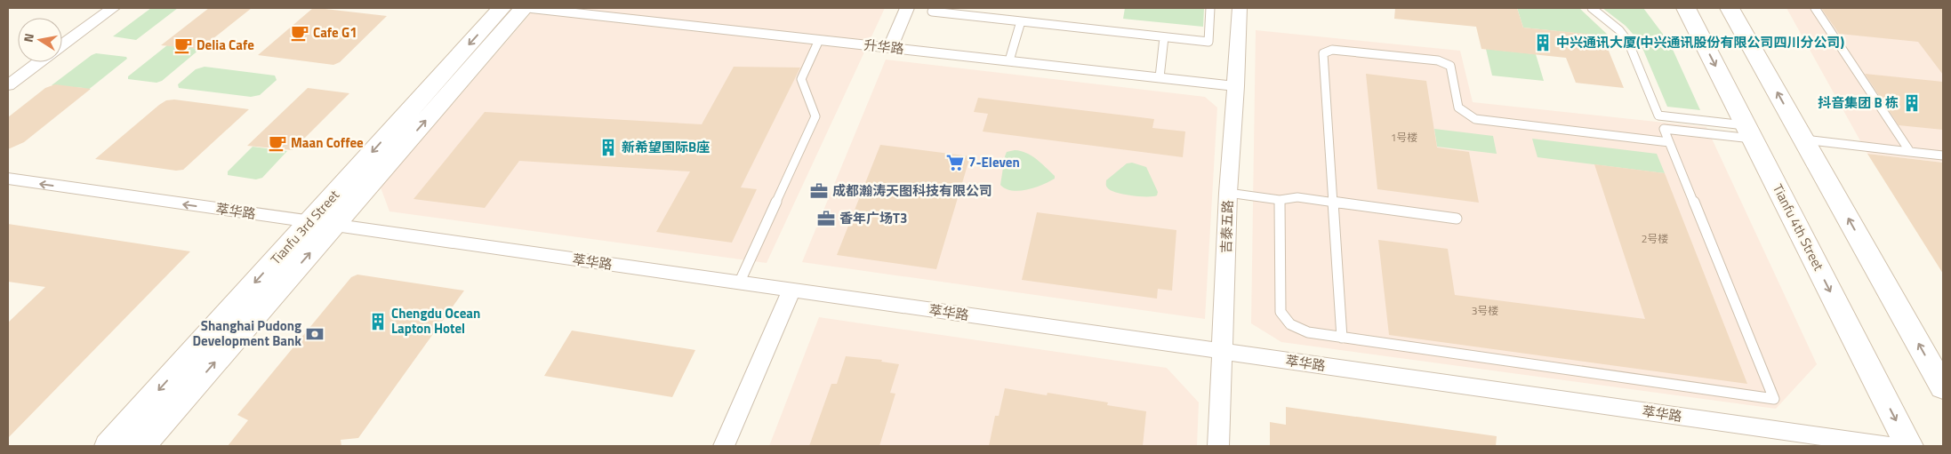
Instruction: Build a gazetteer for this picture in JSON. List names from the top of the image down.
{
  "streets": {
    "street": [
      "升华路",
      "萃华路",
      "吉泰五路",
      "Tianfu 3rd Street",
      "Tianfu 4th Street"
    ]
  },
  "crossings": [
    ["升华路", "吉泰五路"],
    ["萃华路", "吉泰五路"],
    ["萃华路", "Tianfu 3rd Street"]
  ],
  "places": {
    "cafe": ["Cafe G1", "Delia Cafe", "Maan Coffee"],
    "building": [
      "中兴通讯大厦(中兴通讯股份有限公司四川分公司)",
      "抖音集团 B 栋",
      "新希望国际B座",
      "Chengdu Ocean Lapton Hotel"
    ],
    "supermarket": ["7-Eleven"],
    "office": ["成都瀚涛天图科技有限公司", "香年广场T3"],
    "bank": ["Shanghai Pudong Development Bank"]
  },
  "house_numbers": ["1号楼", "2号楼", "3号楼"],
  "north": "left"
}
